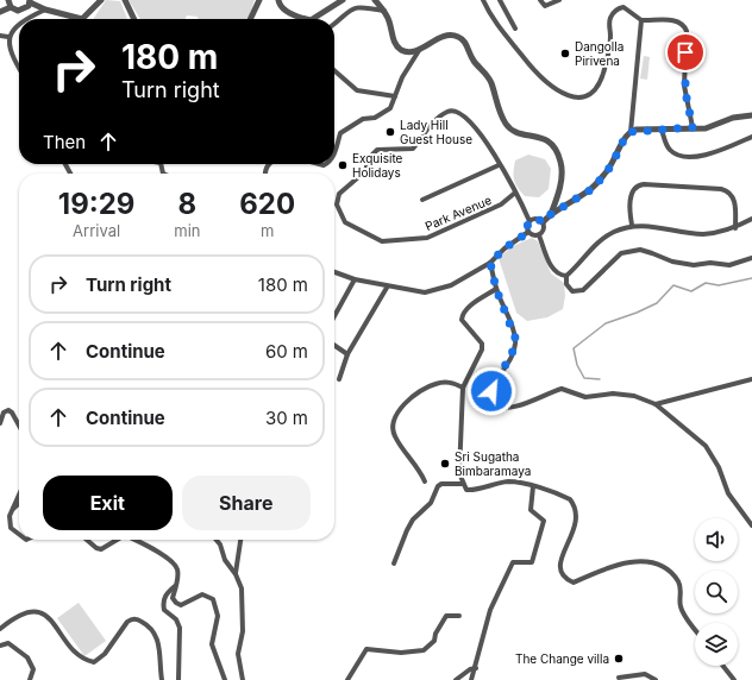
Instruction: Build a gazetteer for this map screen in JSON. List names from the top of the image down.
{
  "streets": {
    "street": ["Park Avenue"]
  },
  "places": [
    "Dangolla Pirivena",
    "Lady Hill Guest House",
    "Exquisite Holidays",
    "Sri Sugatha Bimbaramaya",
    "The Change villa"
  ],
  "page": {
    "turn": ["180 m", "Turn right"],
    "then": "Then",
    "eta": [
      "19:29",
      "Arrival",
      "8",
      "min",
      "620",
      "m"
    ],
    "list": [
      {
        "name": "Turn right",
        "value": "180 m"
      },
      {
        "name": "Continue",
        "value": "60 m"
      },
      {
        "name": "Continue",
        "value": "30 m"
      }
    ],
    "buttons": ["Exit", "Share"]
  }
}
